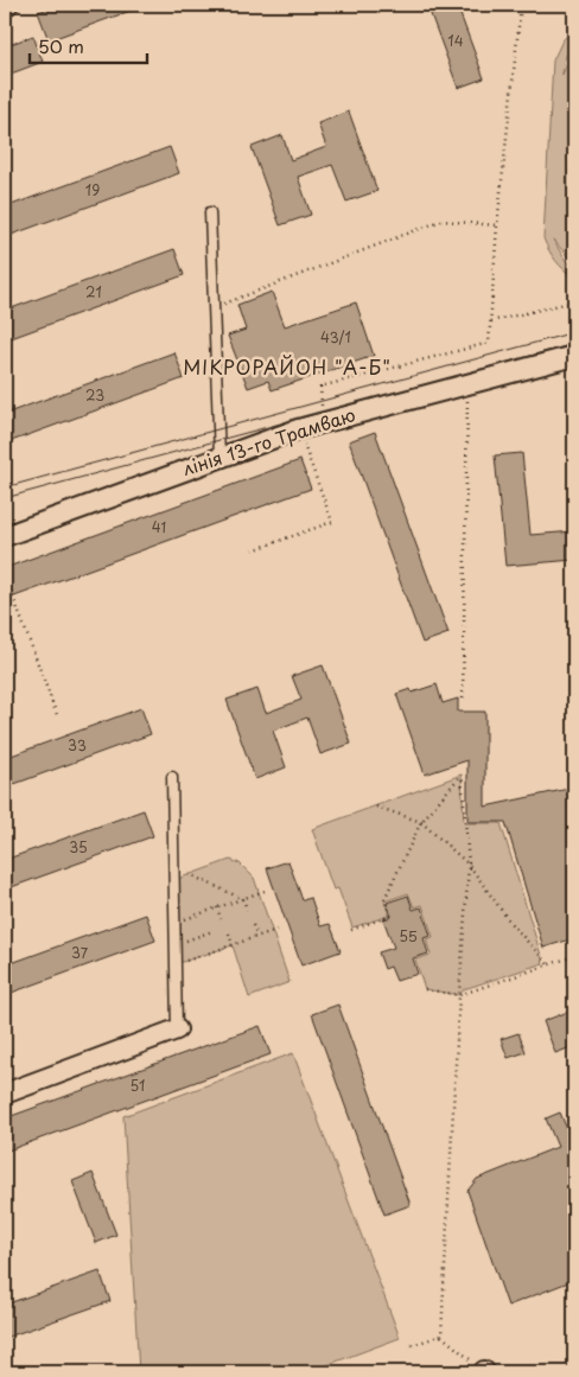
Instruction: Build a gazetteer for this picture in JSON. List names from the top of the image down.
{
  "streets": {
    "street": ["лінія 13-го Трамваю"]
  },
  "districts": ["МІКРОРАЙОН \"А-Б\""],
  "house_numbers": [
    "14",
    "19",
    "21",
    "43/1",
    "23",
    "41",
    "33",
    "35",
    "55",
    "37",
    "51"
  ],
  "scale_bar": "50 m"
}
